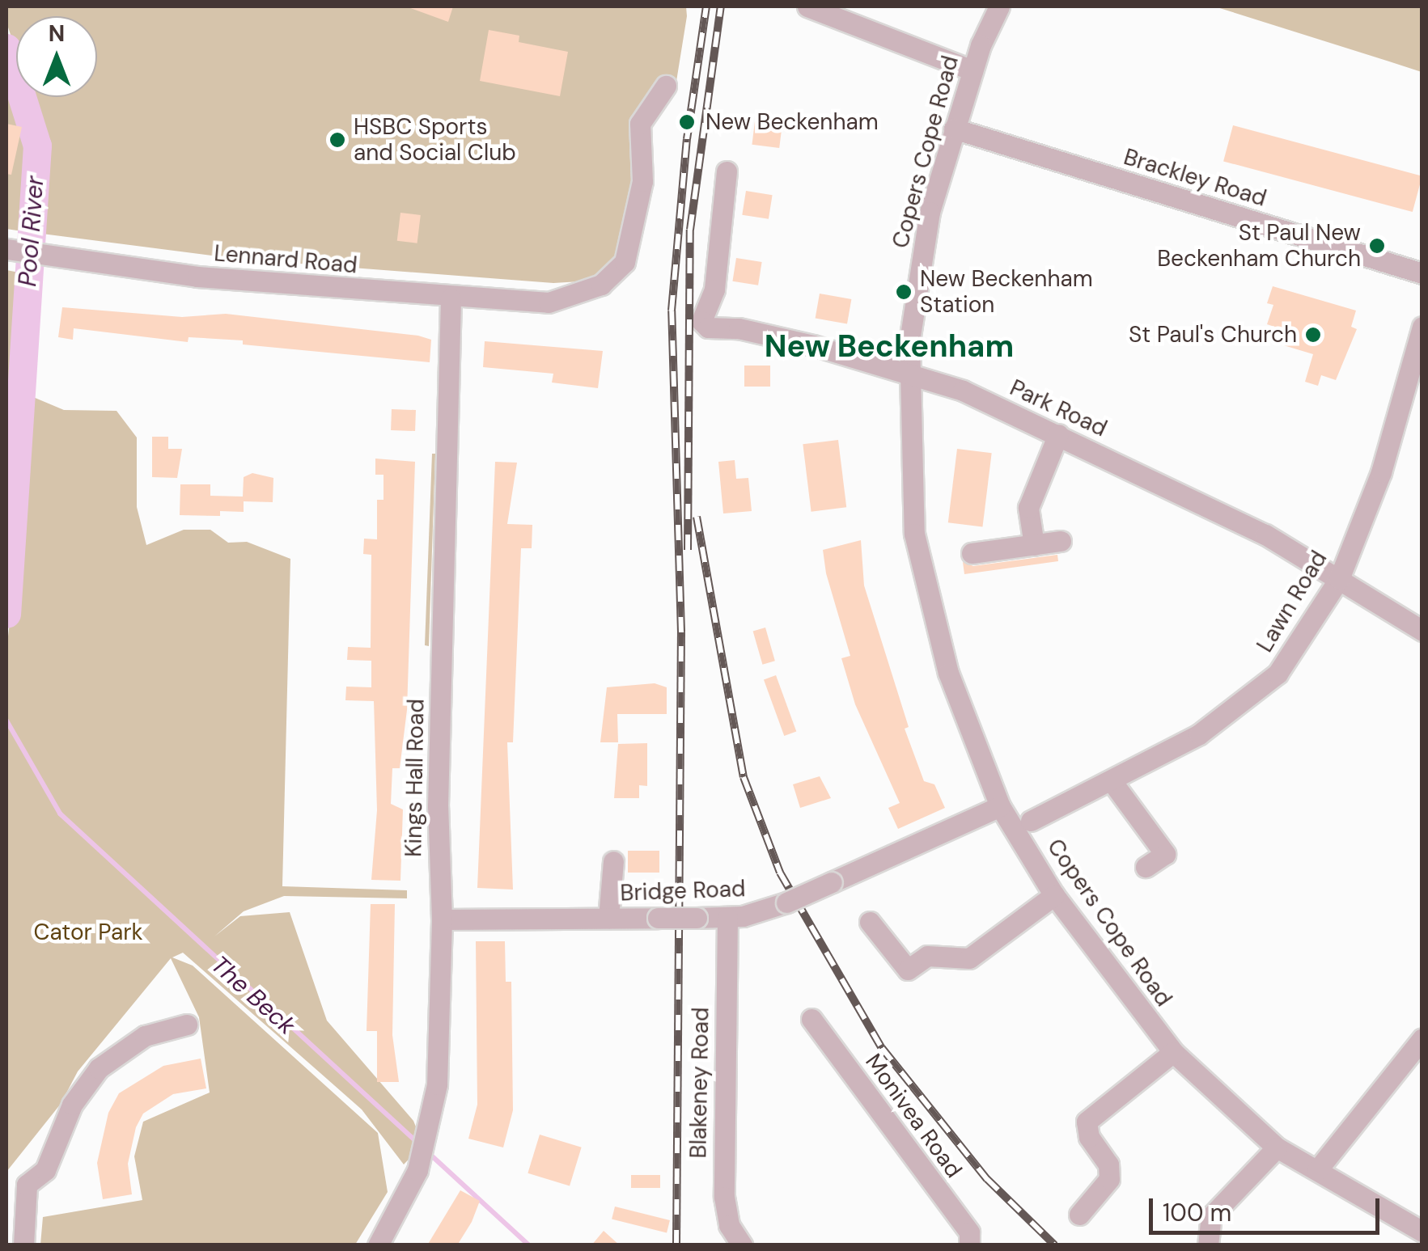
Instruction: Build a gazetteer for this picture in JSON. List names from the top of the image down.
{
  "streets": {
    "street": [
      "Copers Cope Road",
      "Brackley Road",
      "Lennard Road",
      "Park Road",
      "Lawn Road",
      "Kings Hall Road",
      "Bridge Road",
      "Blakeney Road",
      "Monivea Road"
    ]
  },
  "crossings": [
    ["Copers Cope Road", "Brackley Road"],
    ["Copers Cope Road", "Park Road"],
    ["Copers Cope Road", "Bridge Road"],
    ["Lennard Road", "Kings Hall Road"],
    ["Park Road", "Lawn Road"],
    ["Kings Hall Road", "Bridge Road"],
    ["Bridge Road", "Blakeney Road"]
  ],
  "districts": ["New Beckenham"],
  "water": ["Pool River", "The Beck"],
  "parks": ["Cator Park"],
  "places": [
    "New Beckenham",
    "HSBC Sports and Social Club",
    "St Paul New Beckenham Church",
    "New Beckenham Station",
    "St Paul's Church"
  ],
  "scale_bar": "100 m",
  "north": "top"
}
